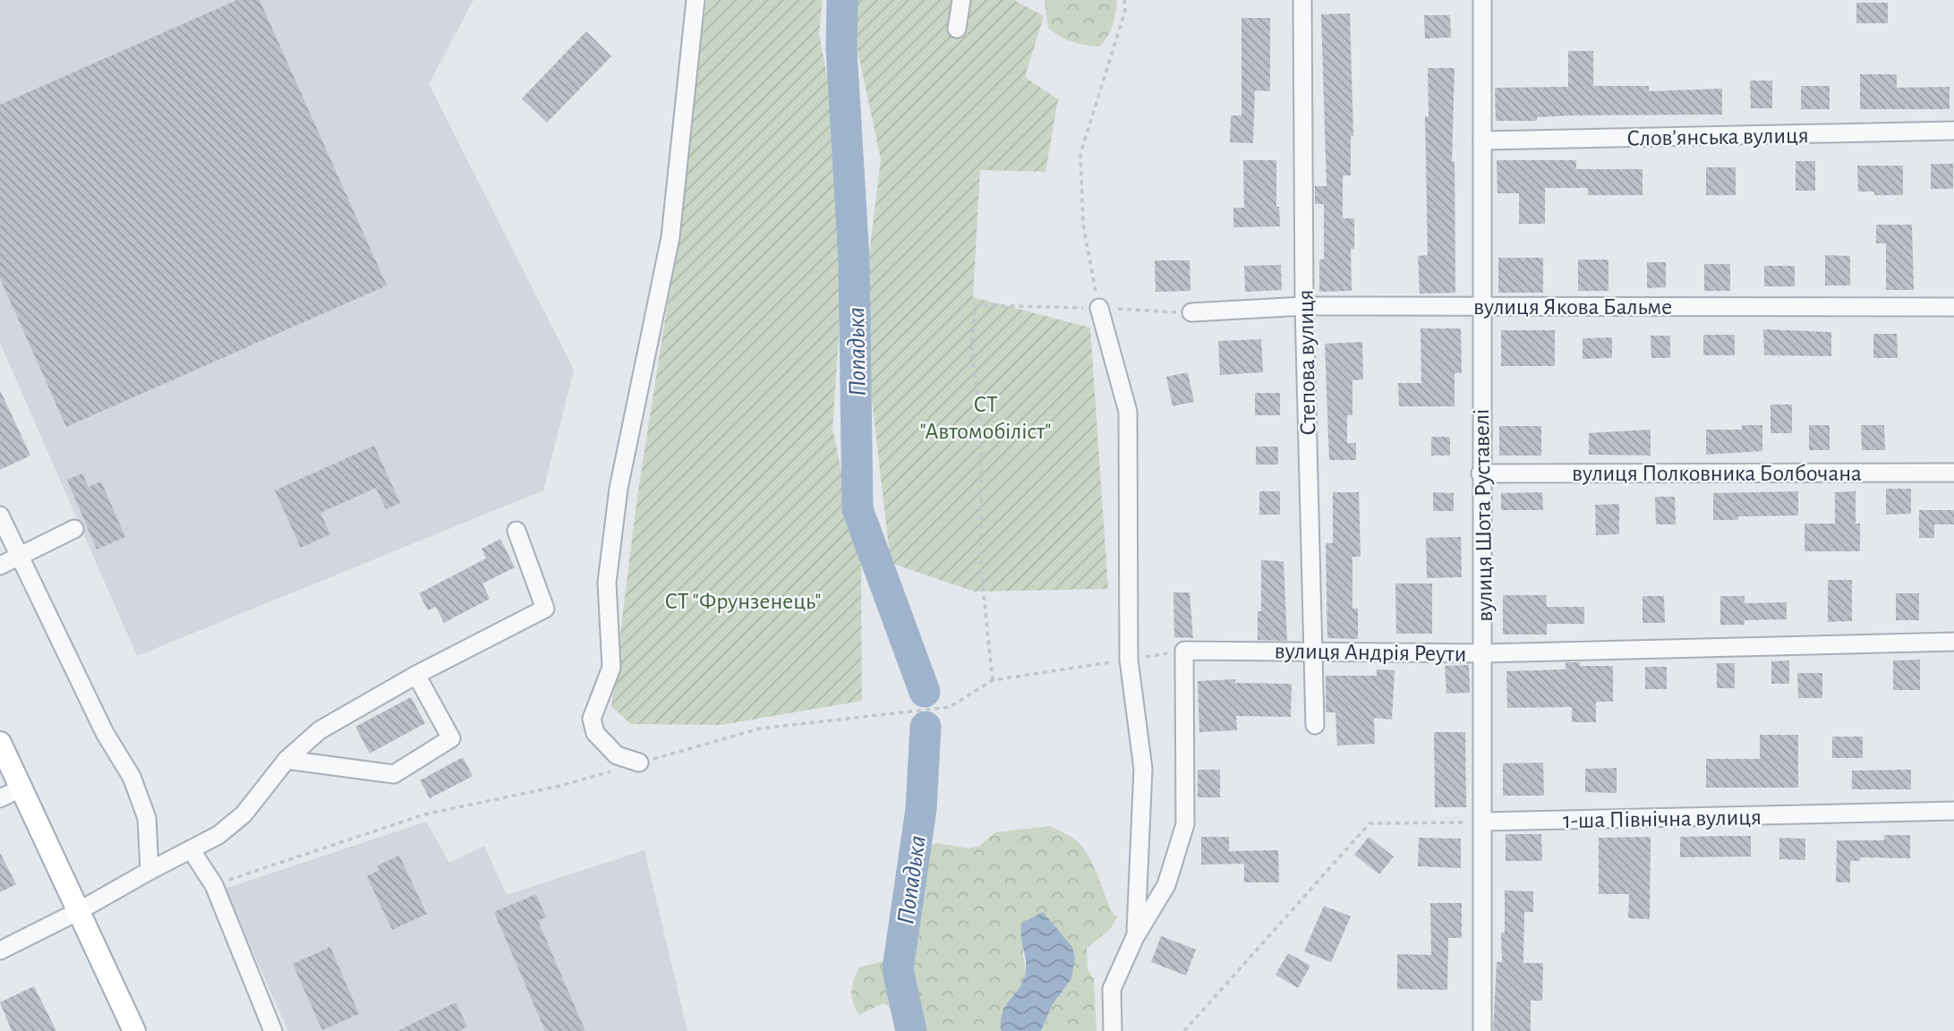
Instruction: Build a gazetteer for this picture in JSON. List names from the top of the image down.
{
  "streets": {
    "street": [
      "Словʼянська вулиця",
      "вулиця Якова Бальме",
      "Степова вулиця",
      "вулиця Полковника Болбочана",
      "вулиця Шота Руставелі",
      "вулиця Андрія Реути",
      "1-ша Північна вулиця"
    ]
  },
  "crossings": [
    ["Словʼянська вулиця", "вулиця Шота Руставелі"],
    ["вулиця Якова Бальме", "Степова вулиця"],
    ["вулиця Якова Бальме", "вулиця Шота Руставелі"],
    ["Степова вулиця", "вулиця Андрія Реути"],
    ["вулиця Полковника Болбочана", "вулиця Шота Руставелі"],
    ["вулиця Шота Руставелі", "вулиця Андрія Реути"],
    ["вулиця Шота Руставелі", "1-ша Північна вулиця"]
  ],
  "water": ["Попадька"],
  "parks": ["СТ \"Автомобіліст\"", "СТ \"Фрунзенець\""]
}
